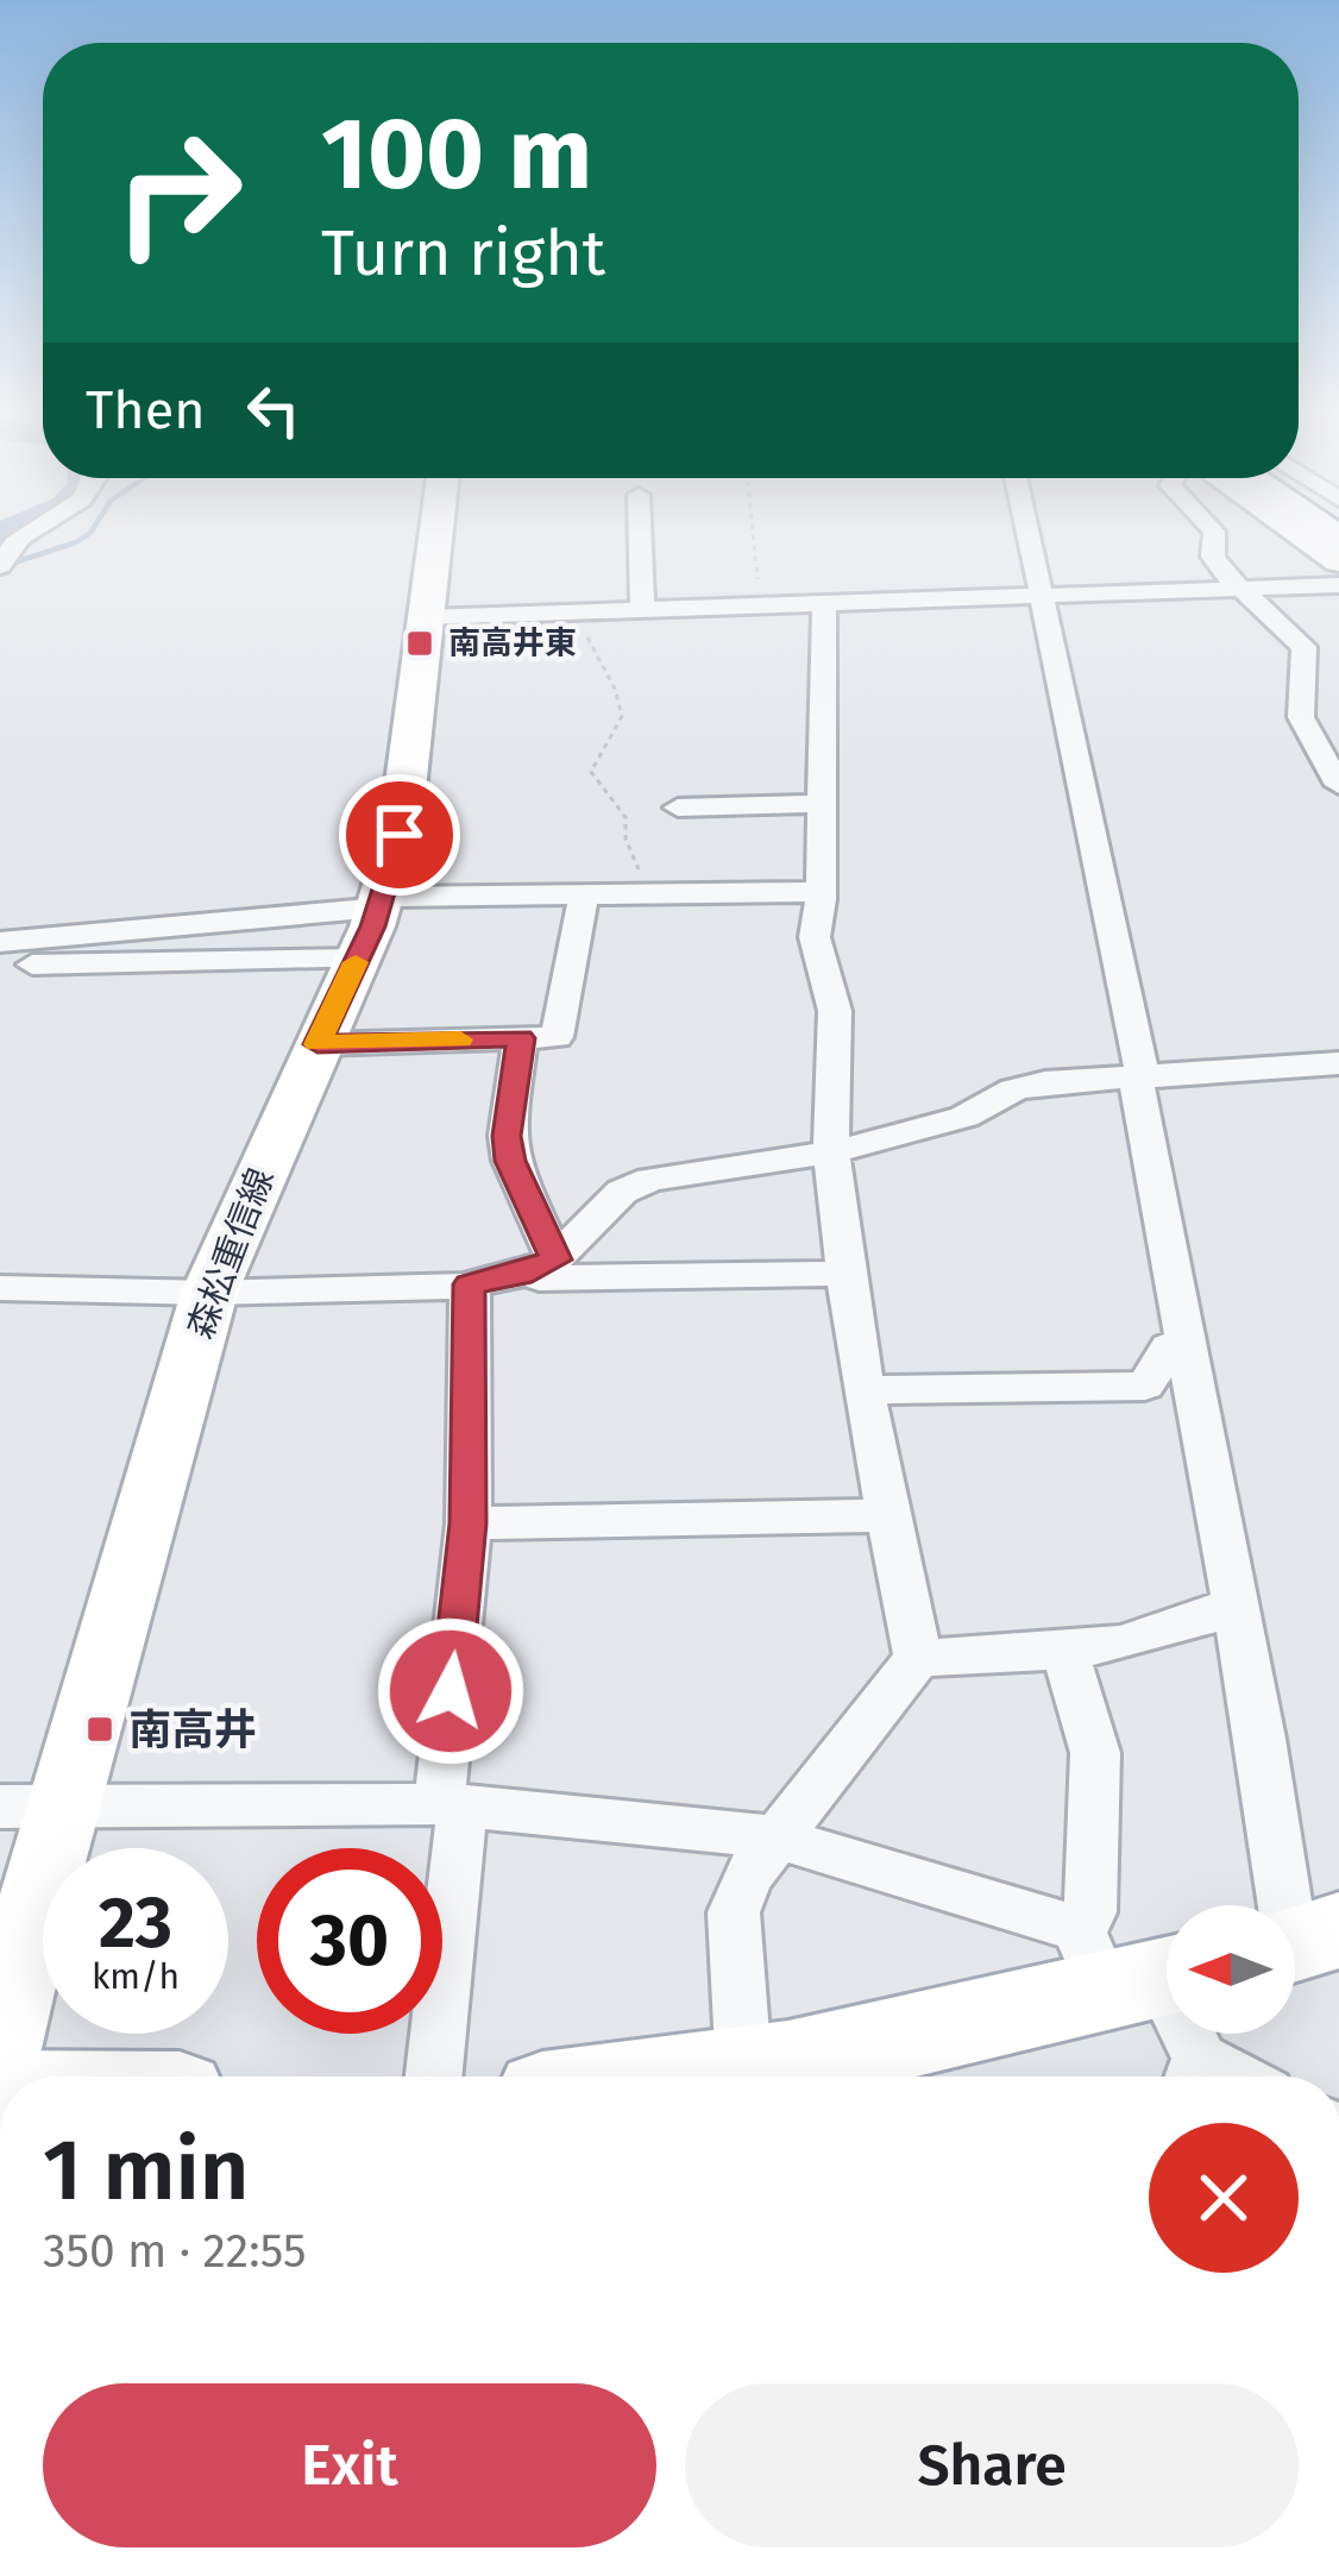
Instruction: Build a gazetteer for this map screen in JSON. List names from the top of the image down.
{
  "streets": {
    "main road": ["森松重信線"]
  },
  "places": {
    "transit": ["南高井東", "南高井"]
  },
  "north": "left",
  "page": {
    "turn": ["100 m", "Turn right"],
    "then": "Then",
    "speed": "23 km/h",
    "limit": "30",
    "heading": ["1 min", "350 m · 22:55"],
    "buttons": ["Exit", "Share"]
  }
}
